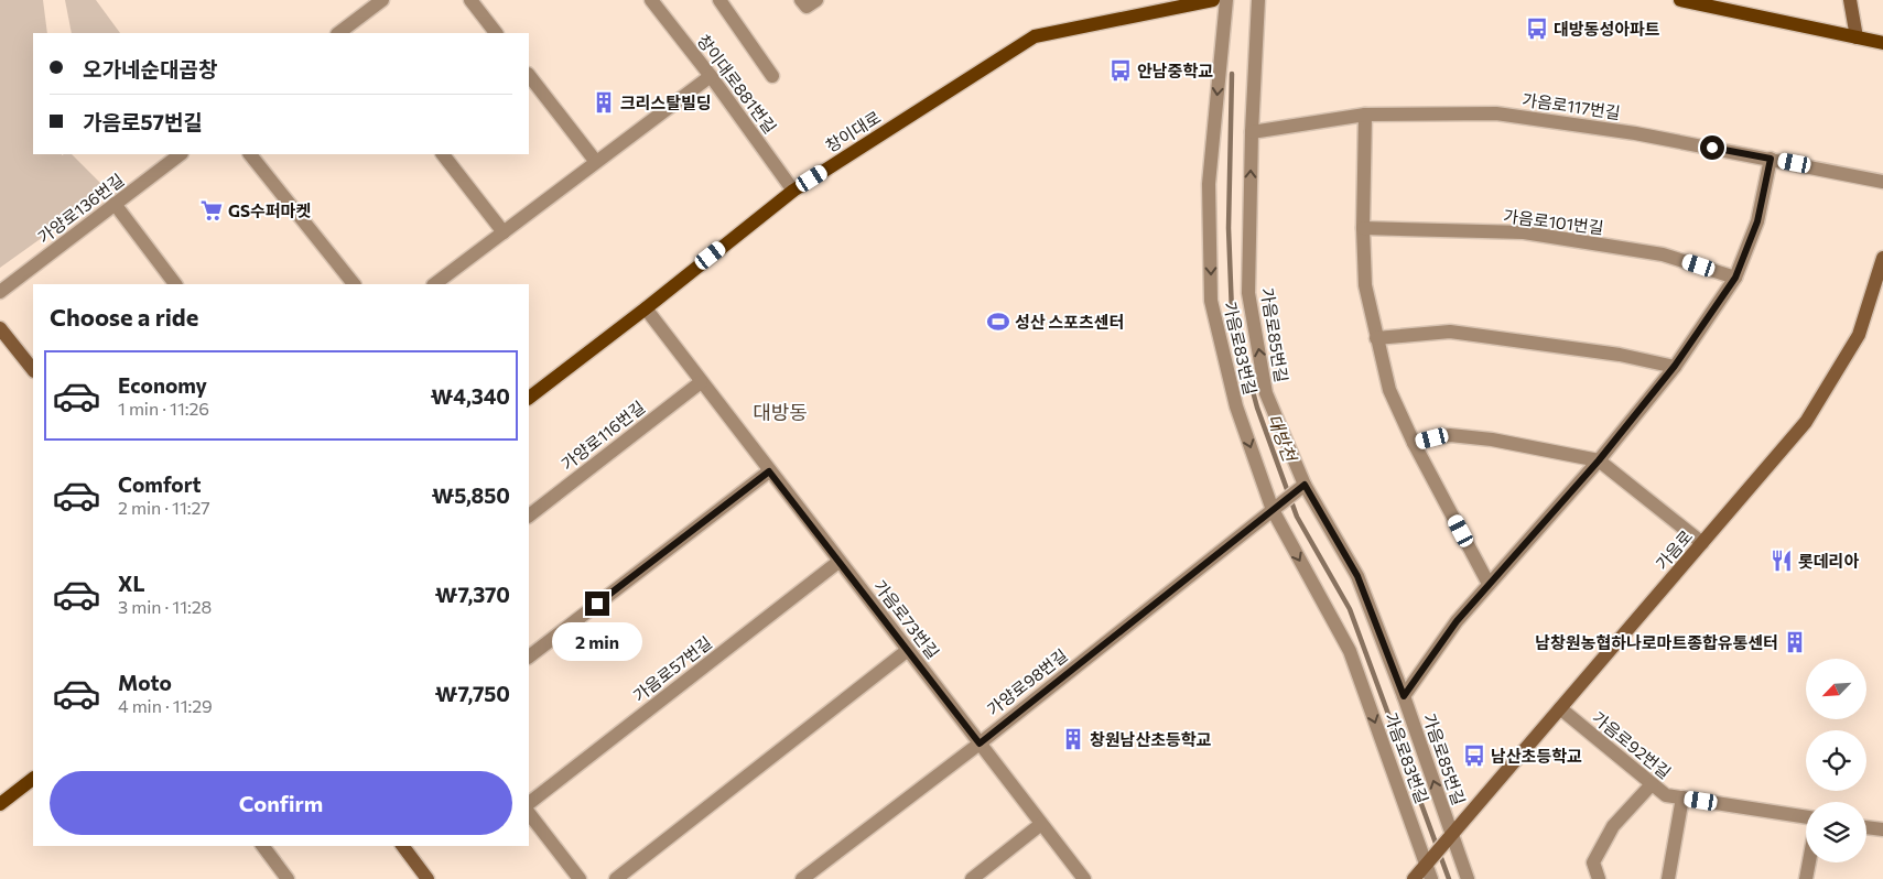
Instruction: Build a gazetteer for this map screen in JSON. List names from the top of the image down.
{
  "streets": {
    "main road": ["창이대로"],
    "street": [
      "창이대로881번길",
      "가음로117번길",
      "가양로136번길",
      "가음로101번길",
      "가음로85번길",
      "가음로83번길",
      "가양로116번길",
      "가음로",
      "가음로73번길",
      "가음로57번길",
      "가양로98번길",
      "가음로92번길"
    ]
  },
  "crossings": [
    ["창이대로881번길", "창이대로"],
    ["가음로117번길", "가음로85번길"],
    ["창이대로", "가음로73번길"],
    ["가음로85번길", "가음로"],
    ["가음로85번길", "가양로98번길"],
    ["가음로83번길", "가음로"],
    ["가음로83번길", "가양로98번길"],
    ["가양로116번길", "가음로73번길"],
    ["가음로", "가음로92번길"],
    ["가음로73번길", "가음로57번길"],
    ["가음로73번길", "가양로98번길"]
  ],
  "one_way": ["가음로83번길"],
  "districts": ["대방동"],
  "water": ["대방천"],
  "places": {
    "bus stop": ["대방동성아파트", "안남중학교", "남산초등학교"],
    "building": ["크리스탈빌딩", "남창원농협하나로마트종합유통센터", "창원남산초등학교"],
    "supermarket": ["GS수퍼마켓"],
    "sports": ["성산 스포츠센터"],
    "restaurant": ["롯데리아"]
  },
  "north": "bottom left",
  "page": {
    "banner": ["오가네순대곱창", "가음로57번길"],
    "heading": "Choose a ride",
    "list": [
      {
        "name": "Economy",
        "note": "1 min · 11:26",
        "value": "₩4,340"
      },
      {
        "name": "Comfort",
        "note": "2 min · 11:27",
        "value": "₩5,850"
      },
      {
        "name": "XL",
        "note": "3 min · 11:28",
        "value": "₩7,370"
      },
      {
        "name": "Moto",
        "note": "4 min · 11:29",
        "value": "₩7,750"
      }
    ],
    "bubble": "2 min",
    "buttons": "Confirm"
  }
}
